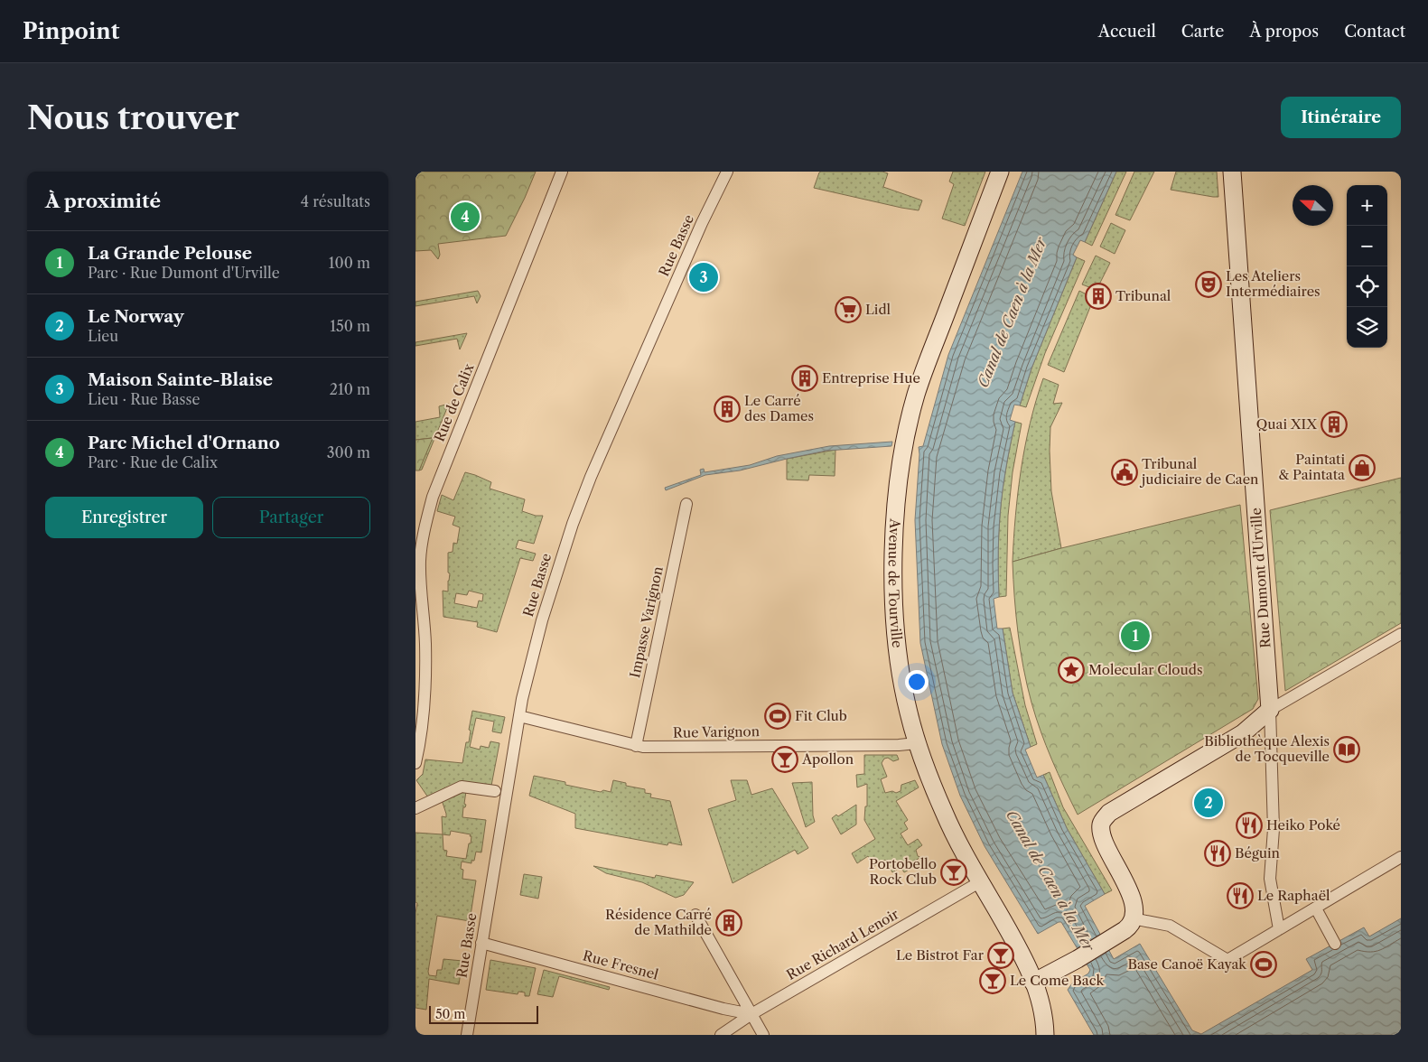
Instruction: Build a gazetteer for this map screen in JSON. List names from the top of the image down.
{
  "streets": {
    "street": [
      "Rue Basse",
      "Rue de Calix",
      "Rue Dumont d'Urville",
      "Avenue de Tourville",
      "Impasse Varignon",
      "Rue Varignon",
      "Rue Richard Lenoir",
      "Rue Fresnel"
    ]
  },
  "crossings": [
    ["Rue Basse", "Rue Varignon"],
    ["Rue Basse", "Rue Fresnel"],
    ["Avenue de Tourville", "Rue Varignon"],
    ["Avenue de Tourville", "Rue Richard Lenoir"],
    ["Impasse Varignon", "Rue Varignon"],
    ["Rue Richard Lenoir", "Rue Fresnel"]
  ],
  "water": ["Canal de Caen à la Mer"],
  "places": {
    "theatre": ["Les Ateliers Intermédiaires"],
    "building": [
      "Tribunal",
      "Entreprise Hue",
      "Le Carré des Dames",
      "Quai XIX",
      "Résidence Carré de Mathilde"
    ],
    "supermarket": ["Lidl"],
    "shop": ["Paintati & Paintata"],
    "public building": ["Tribunal judiciaire de Caen"],
    "place": ["Molecular Clouds"],
    "sports": ["Fit Club", "Base Canoë Kayak"],
    "library": ["Bibliothèque Alexis de Tocqueville"],
    "bar": [
      "Apollon",
      "Portobello Rock Club",
      "Le Bistrot Far",
      "Le Come Back"
    ],
    "restaurant": ["Heiko Poké", "Béguin", "Le Raphaël"]
  },
  "scale_bar": "50 m",
  "north": "left",
  "page": {
    "header": "Pinpoint",
    "nav": [
      "Accueil",
      "Carte",
      "À propos",
      "Contact"
    ],
    "buttons": [
      "Itinéraire",
      ["Enregistrer", "Partager"]
    ],
    "title": "Nous trouver",
    "heading": ["À proximité", "4 résultats"],
    "map_buttons": ["+", "−"],
    "pins": [
      "4",
      "3",
      "1",
      "2"
    ],
    "list": [
      {
        "mark": "1",
        "name": "La Grande Pelouse",
        "note": "Parc · Rue Dumont d'Urville",
        "value": "100 m"
      },
      {
        "mark": "2",
        "name": "Le Norway",
        "note": "Lieu",
        "value": "150 m"
      },
      {
        "mark": "3",
        "name": "Maison Sainte-Blaise",
        "note": "Lieu · Rue Basse",
        "value": "210 m"
      },
      {
        "mark": "4",
        "name": "Parc Michel d'Ornano",
        "note": "Parc · Rue de Calix",
        "value": "300 m"
      }
    ],
    "scale": "50 m"
  }
}
